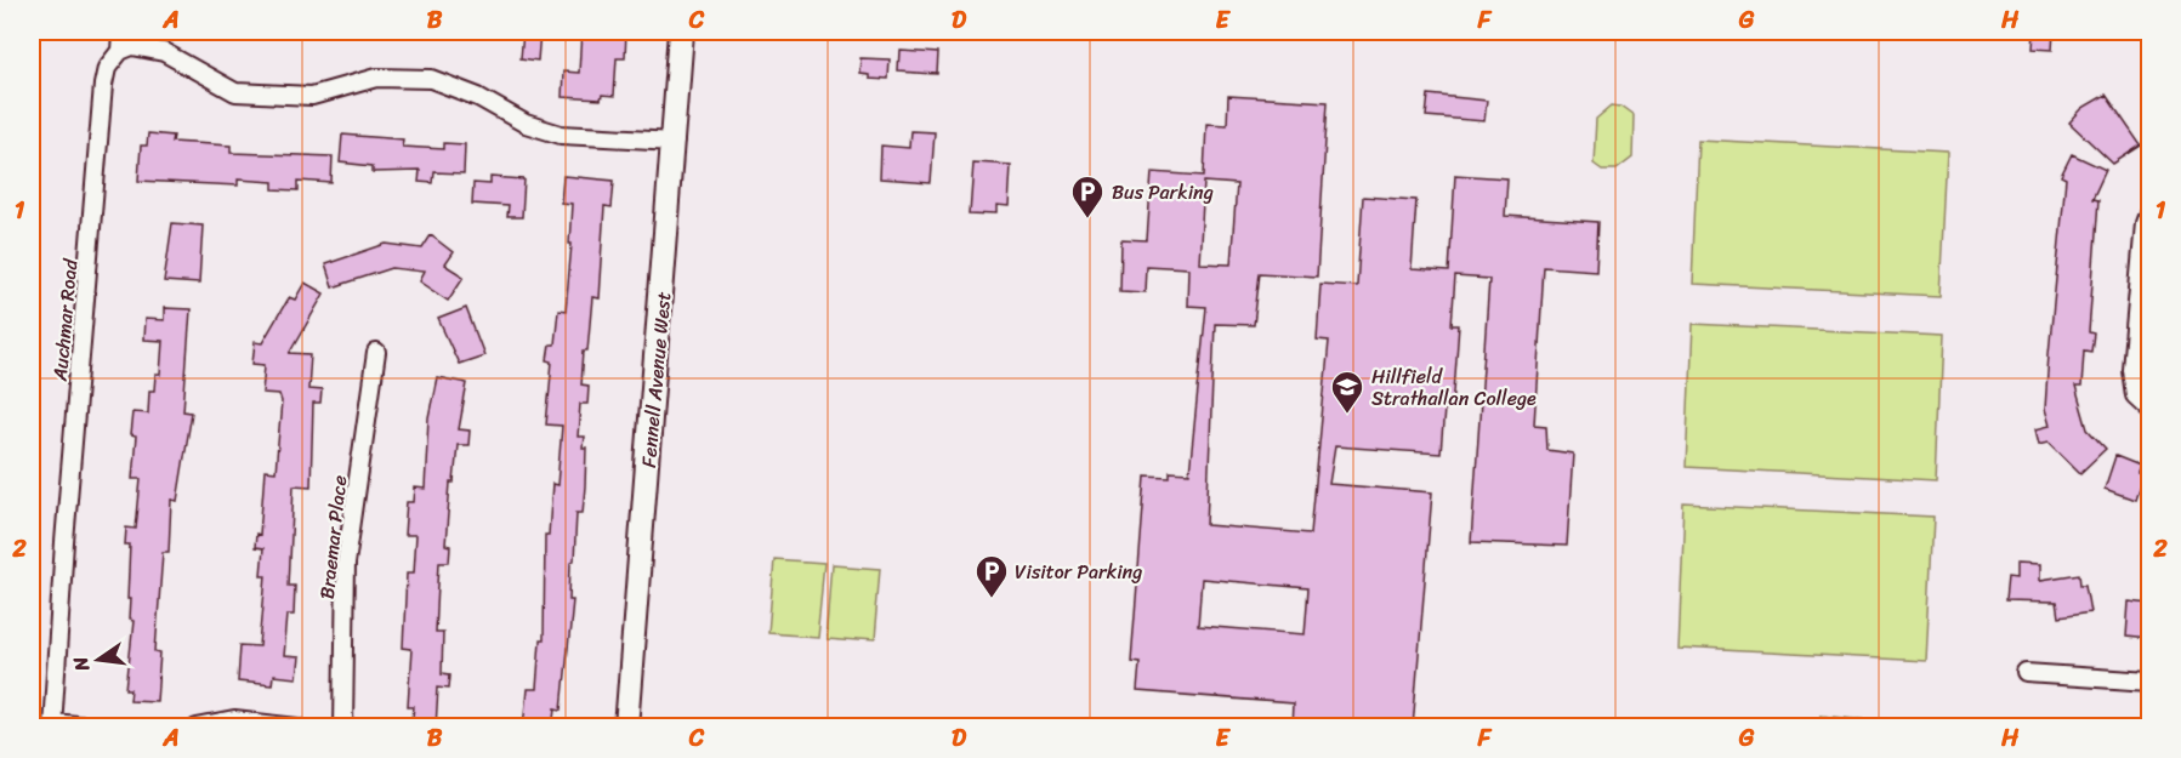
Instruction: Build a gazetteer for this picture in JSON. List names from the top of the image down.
{
  "streets": {
    "main road": ["Fennell Avenue West"],
    "street": ["Auchmar Road", "Braemar Place"]
  },
  "places": {
    "parking": ["Bus Parking", "Visitor Parking"],
    "school or university": ["Hillfield Strathallan College"]
  },
  "north": "left",
  "grid": {
    "columns": [
      "A",
      "B",
      "C",
      "D",
      "E",
      "F",
      "G",
      "H"
    ],
    "rows": ["1", "2"]
  }
}
